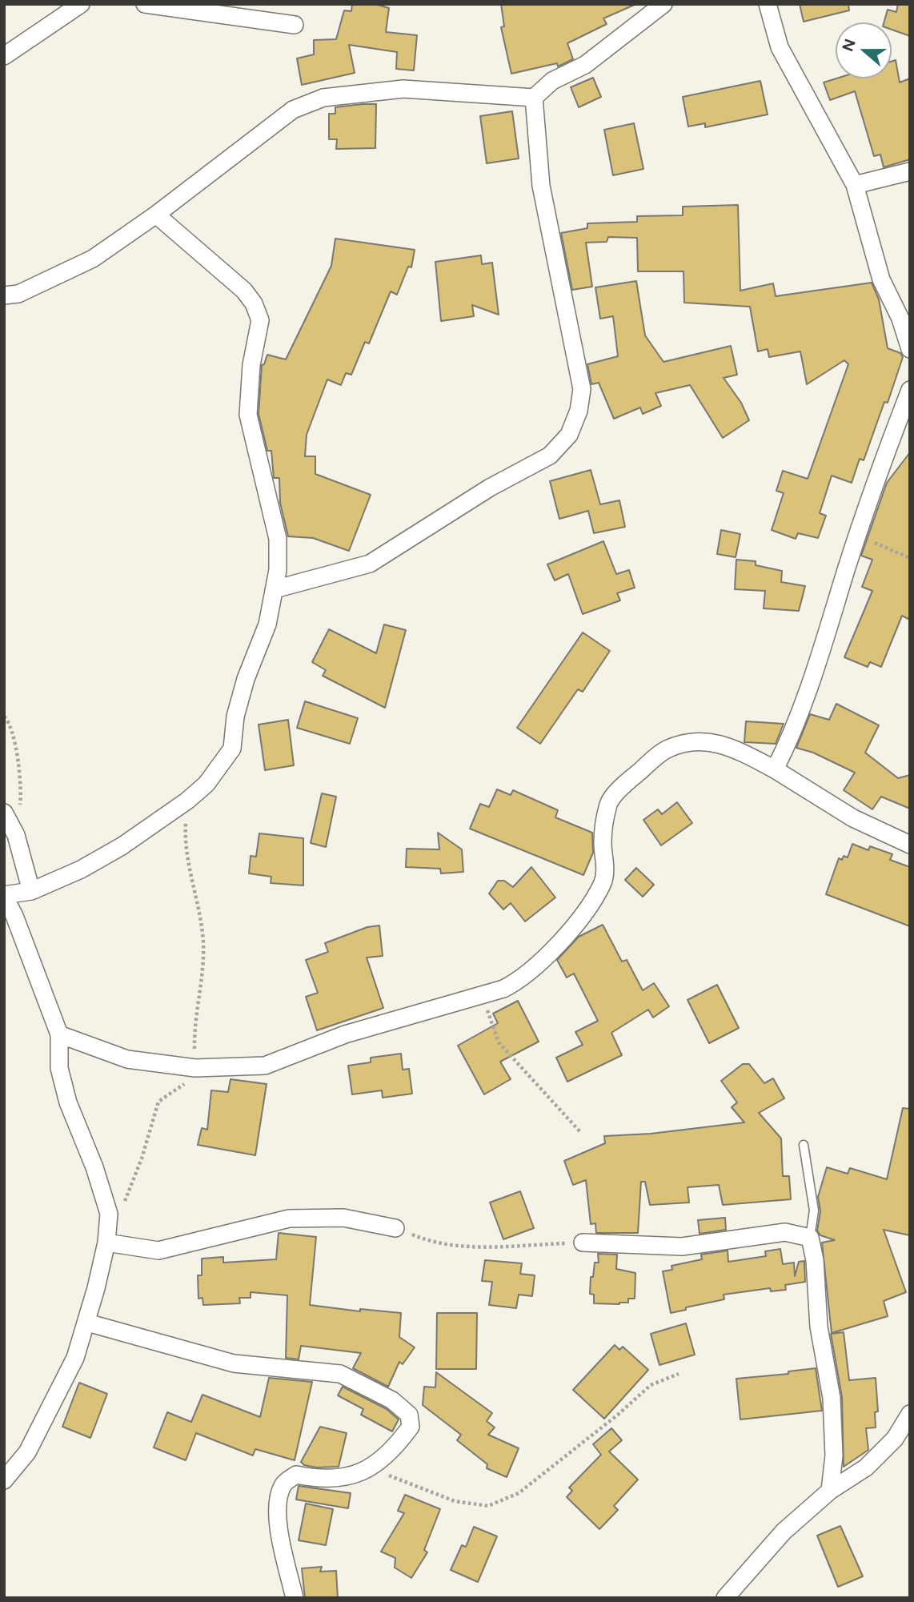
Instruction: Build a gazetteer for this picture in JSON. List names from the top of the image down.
{
  "north": "left"
}
